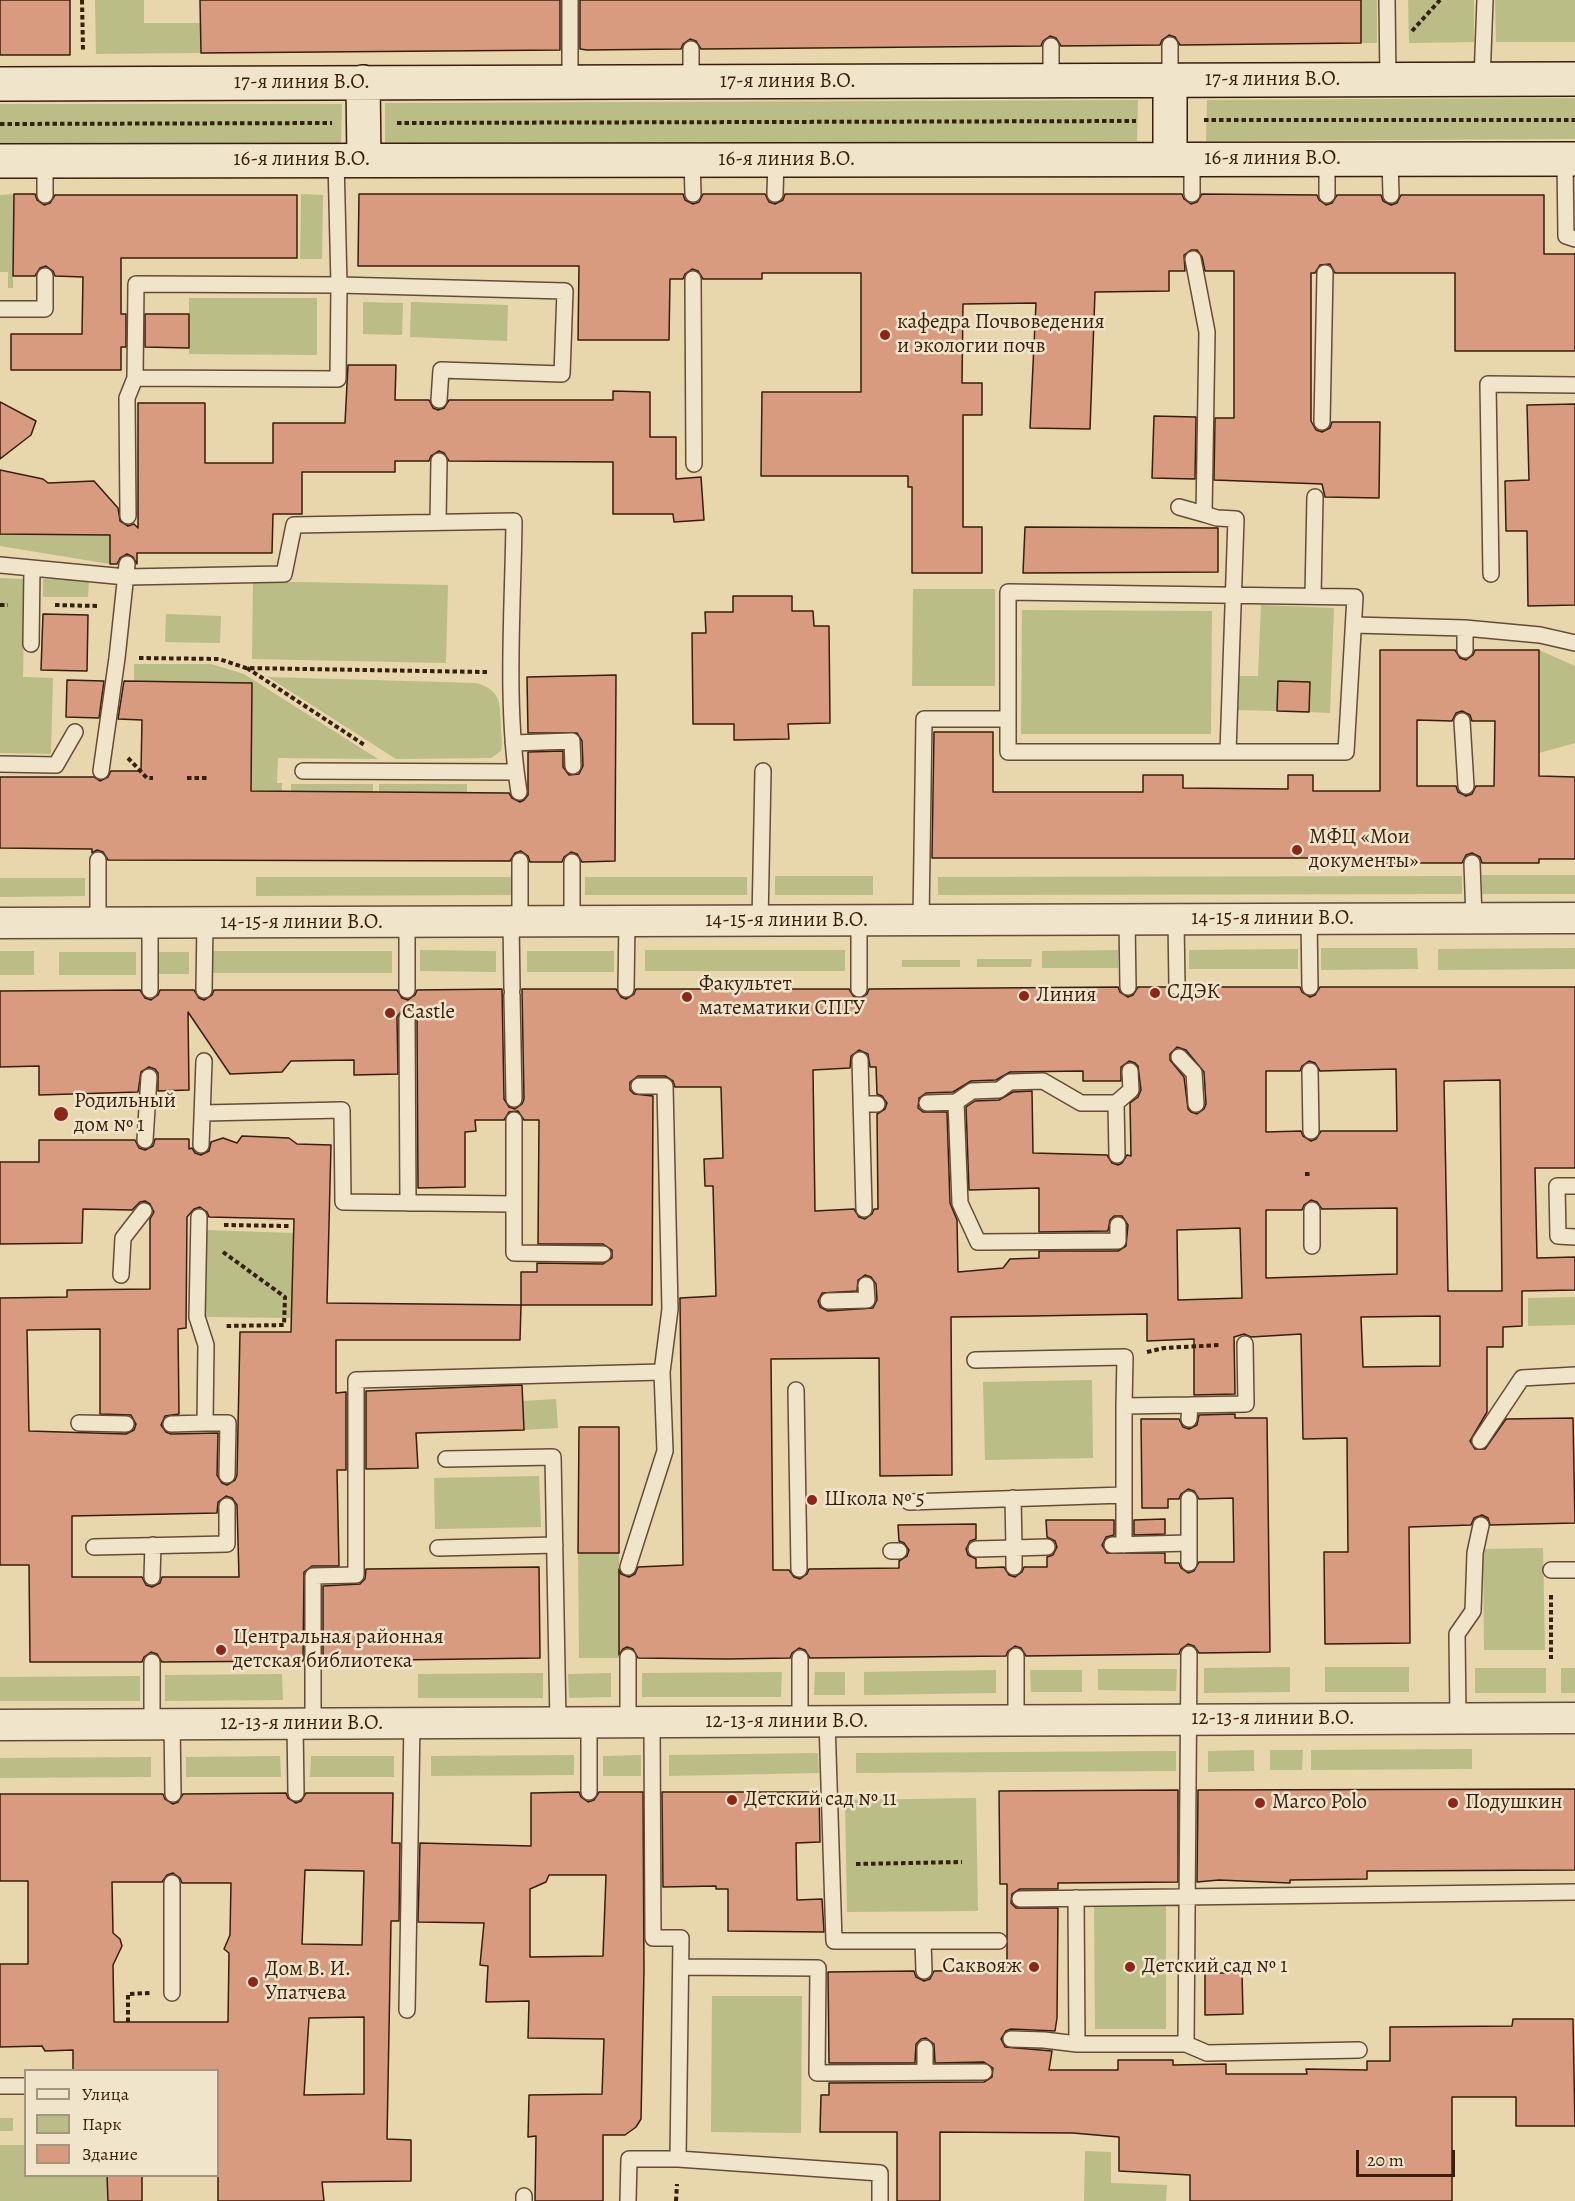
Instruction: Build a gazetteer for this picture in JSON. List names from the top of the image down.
{
  "streets": {
    "street": [
      "17-я линия В.О.",
      "16-я линия В.О.",
      "14-15-я линии В.О.",
      "12-13-я линии В.О."
    ]
  },
  "places": [
    "кафедра Почвоведения и экологии почв",
    "МФЦ «Мои документы»",
    "СДЭК",
    "Линия",
    "Факультет математики СПГУ",
    "Castle",
    "Родильный дом № 1",
    "Школа № 5",
    "Центральная районная детская библиотека",
    "Детский сад № 11",
    "Marco Polo",
    "Подушкин",
    "Саквояж",
    "Детский сад № 1",
    "Дом В. И. Упатчева"
  ],
  "legend": ["Улица", "Парк", "Здание"],
  "scale_bar": "20 m"
}
